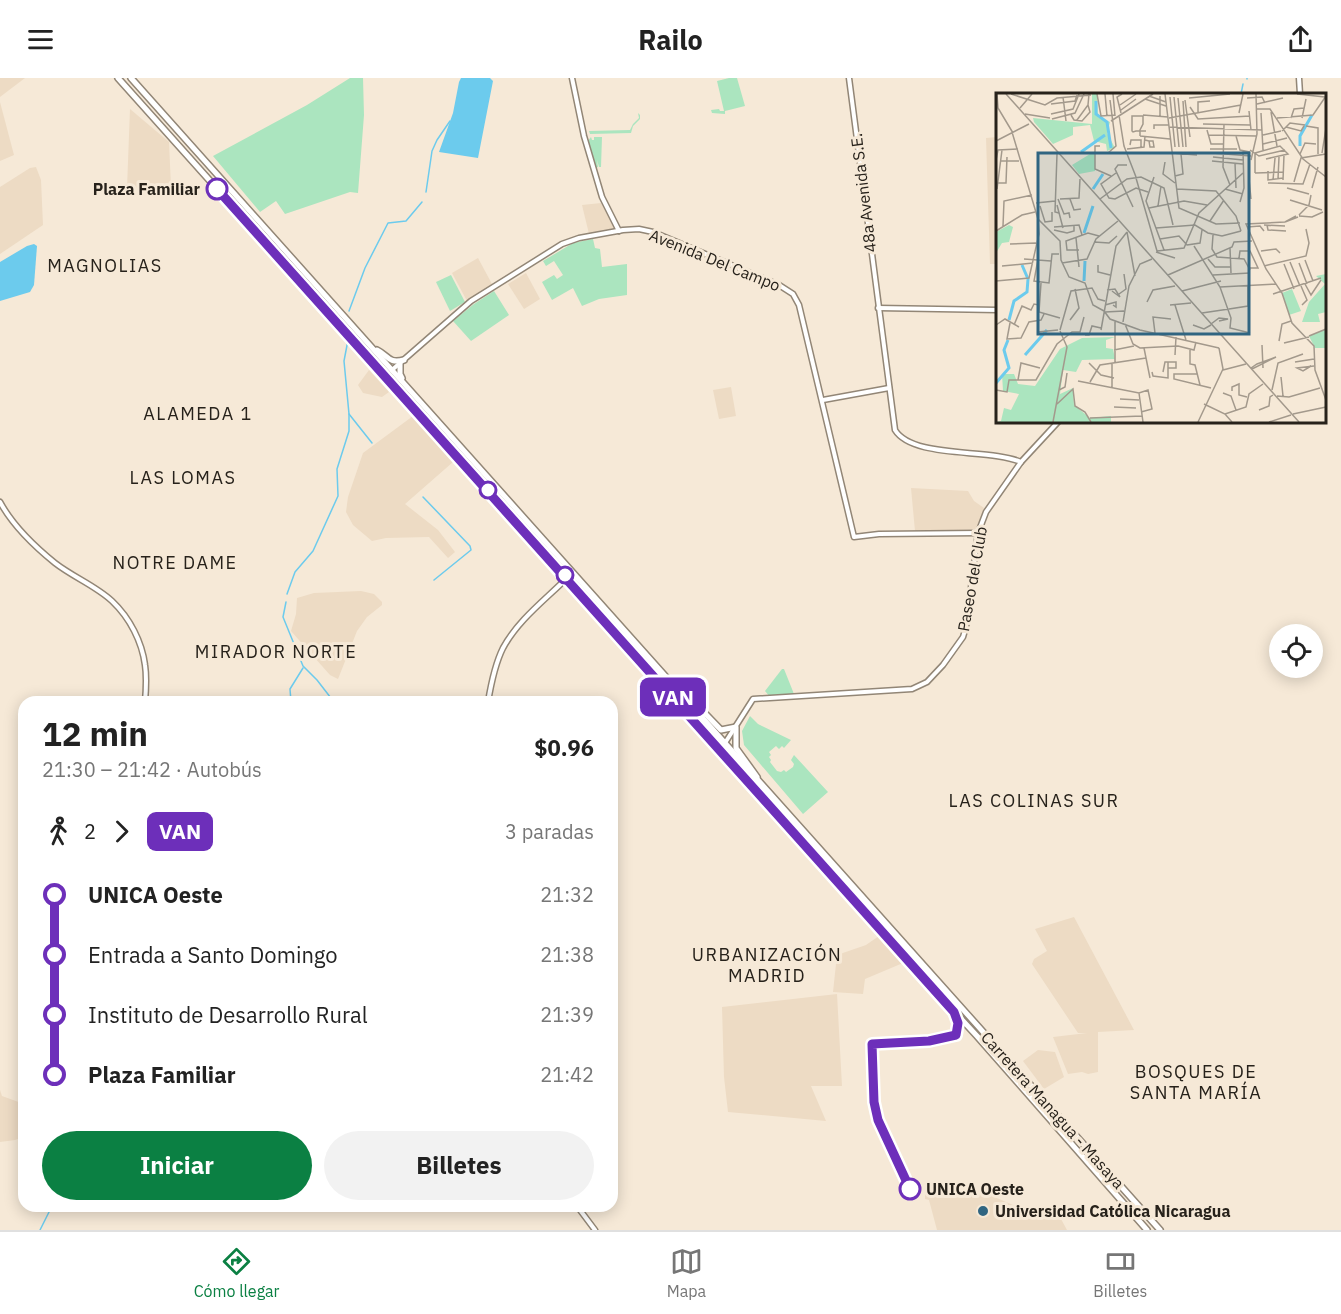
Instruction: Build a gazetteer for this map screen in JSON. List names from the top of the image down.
{
  "streets": {
    "highway": ["Carretera Managua - Masaya"],
    "street": ["48a Avenida S.E.", "Avenida Del Campo", "Paseo del Club"]
  },
  "crossings": [
    ["48a Avenida S.E.", "Paseo del Club"],
    ["Avenida Del Campo", "Paseo del Club"],
    ["Avenida Del Campo", "Carretera Managua - Masaya"]
  ],
  "districts": [
    "MAGNOLIAS",
    "ALAMEDA 1",
    "LAS LOMAS",
    "NOTRE DAME",
    "MIRADOR NORTE",
    "LAS COLINAS SUR",
    "URBANIZACIÓN MADRID",
    "BOSQUES DE SANTA MARÍA"
  ],
  "places": ["Plaza Familiar", "UNICA Oeste", "Universidad Católica Nicaragua"],
  "lines": ["bus line VAN"],
  "page": {
    "header": "Railo",
    "on_map": "VAN",
    "heading": ["12 min", "21:30 – 21:42 · Autobús", "$0.96"],
    "legs": ["2", "VAN", "3 paradas"],
    "list": [
      {
        "name": "UNICA Oeste",
        "value": "21:32"
      },
      {
        "name": "Entrada a Santo Domingo",
        "value": "21:38"
      },
      {
        "name": "Instituto de Desarrollo Rural",
        "value": "21:39"
      },
      {
        "name": "Plaza Familiar",
        "value": "21:42"
      }
    ],
    "buttons": ["Iniciar", "Billetes"],
    "tabs": ["Cómo llegar", "Mapa", "Billetes"]
  }
}
